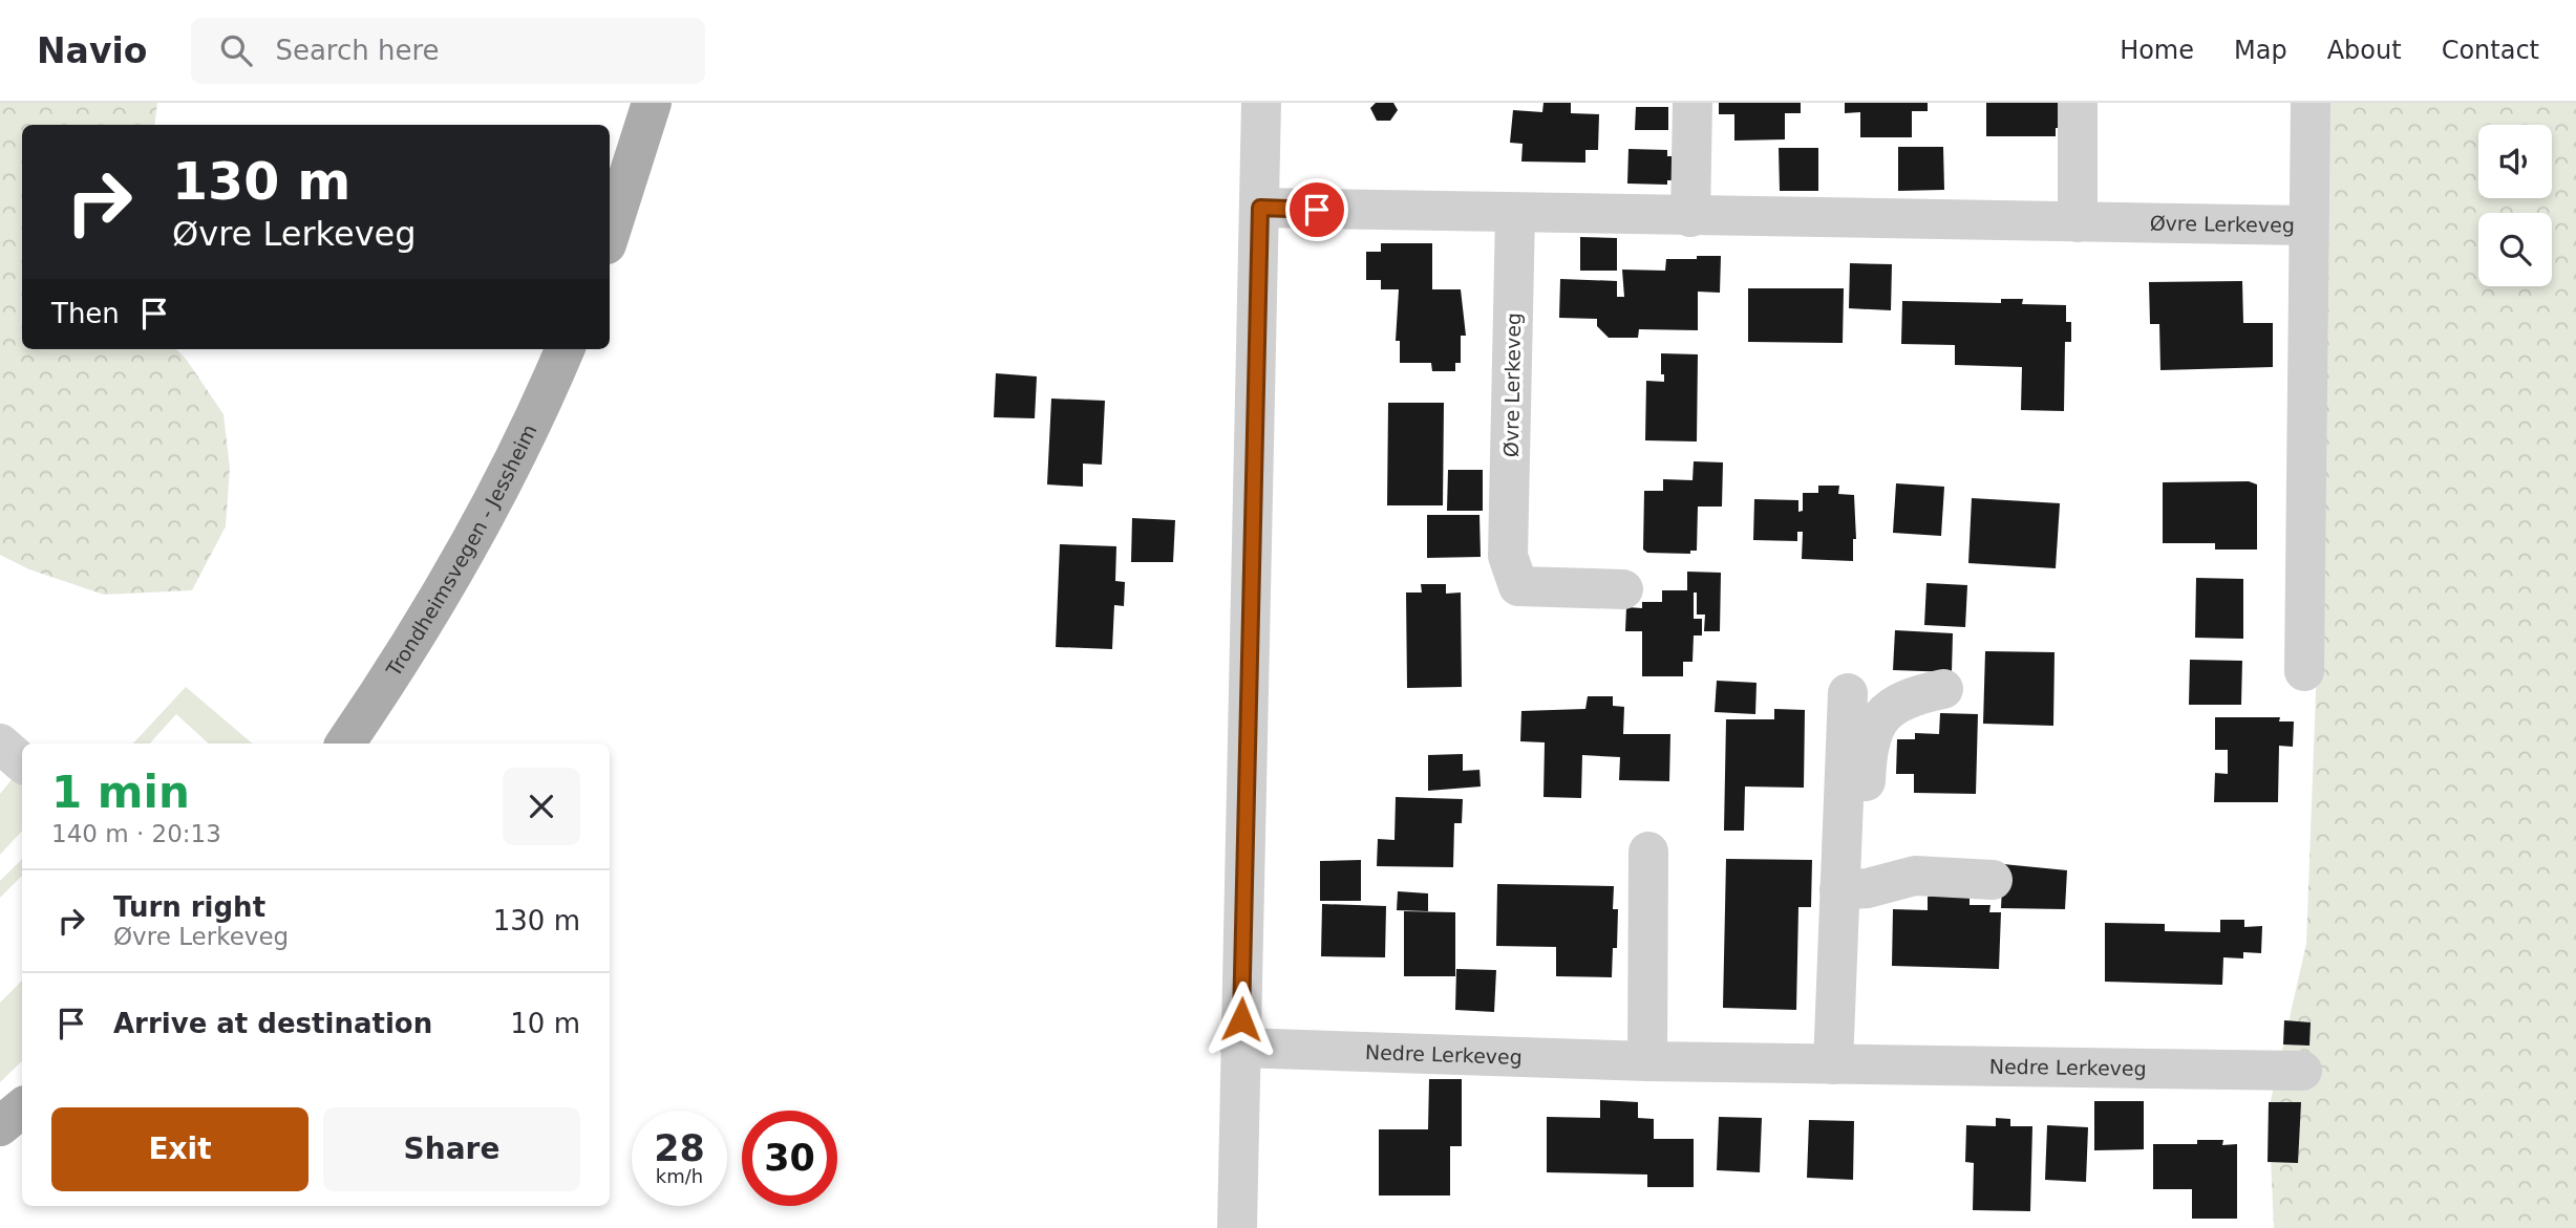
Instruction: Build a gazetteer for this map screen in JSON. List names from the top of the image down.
{
  "streets": {
    "main road": ["Trondheimsvegen - Jessheim"],
    "street": ["Øvre Lerkeveg", "Nedre Lerkeveg"]
  },
  "page": {
    "header": "Navio",
    "search": "Search here",
    "nav": [
      "Home",
      "Map",
      "About",
      "Contact"
    ],
    "turn": ["130 m", "Øvre Lerkeveg"],
    "then": "Then",
    "heading": ["1 min", "140 m · 20:13"],
    "list": [
      {
        "name": "Turn right",
        "note": "Øvre Lerkeveg",
        "value": "130 m"
      },
      {
        "name": "Arrive at destination",
        "value": "10 m"
      }
    ],
    "buttons": ["Exit", "Share"],
    "speed": "28 km/h",
    "limit": "30"
  }
}
